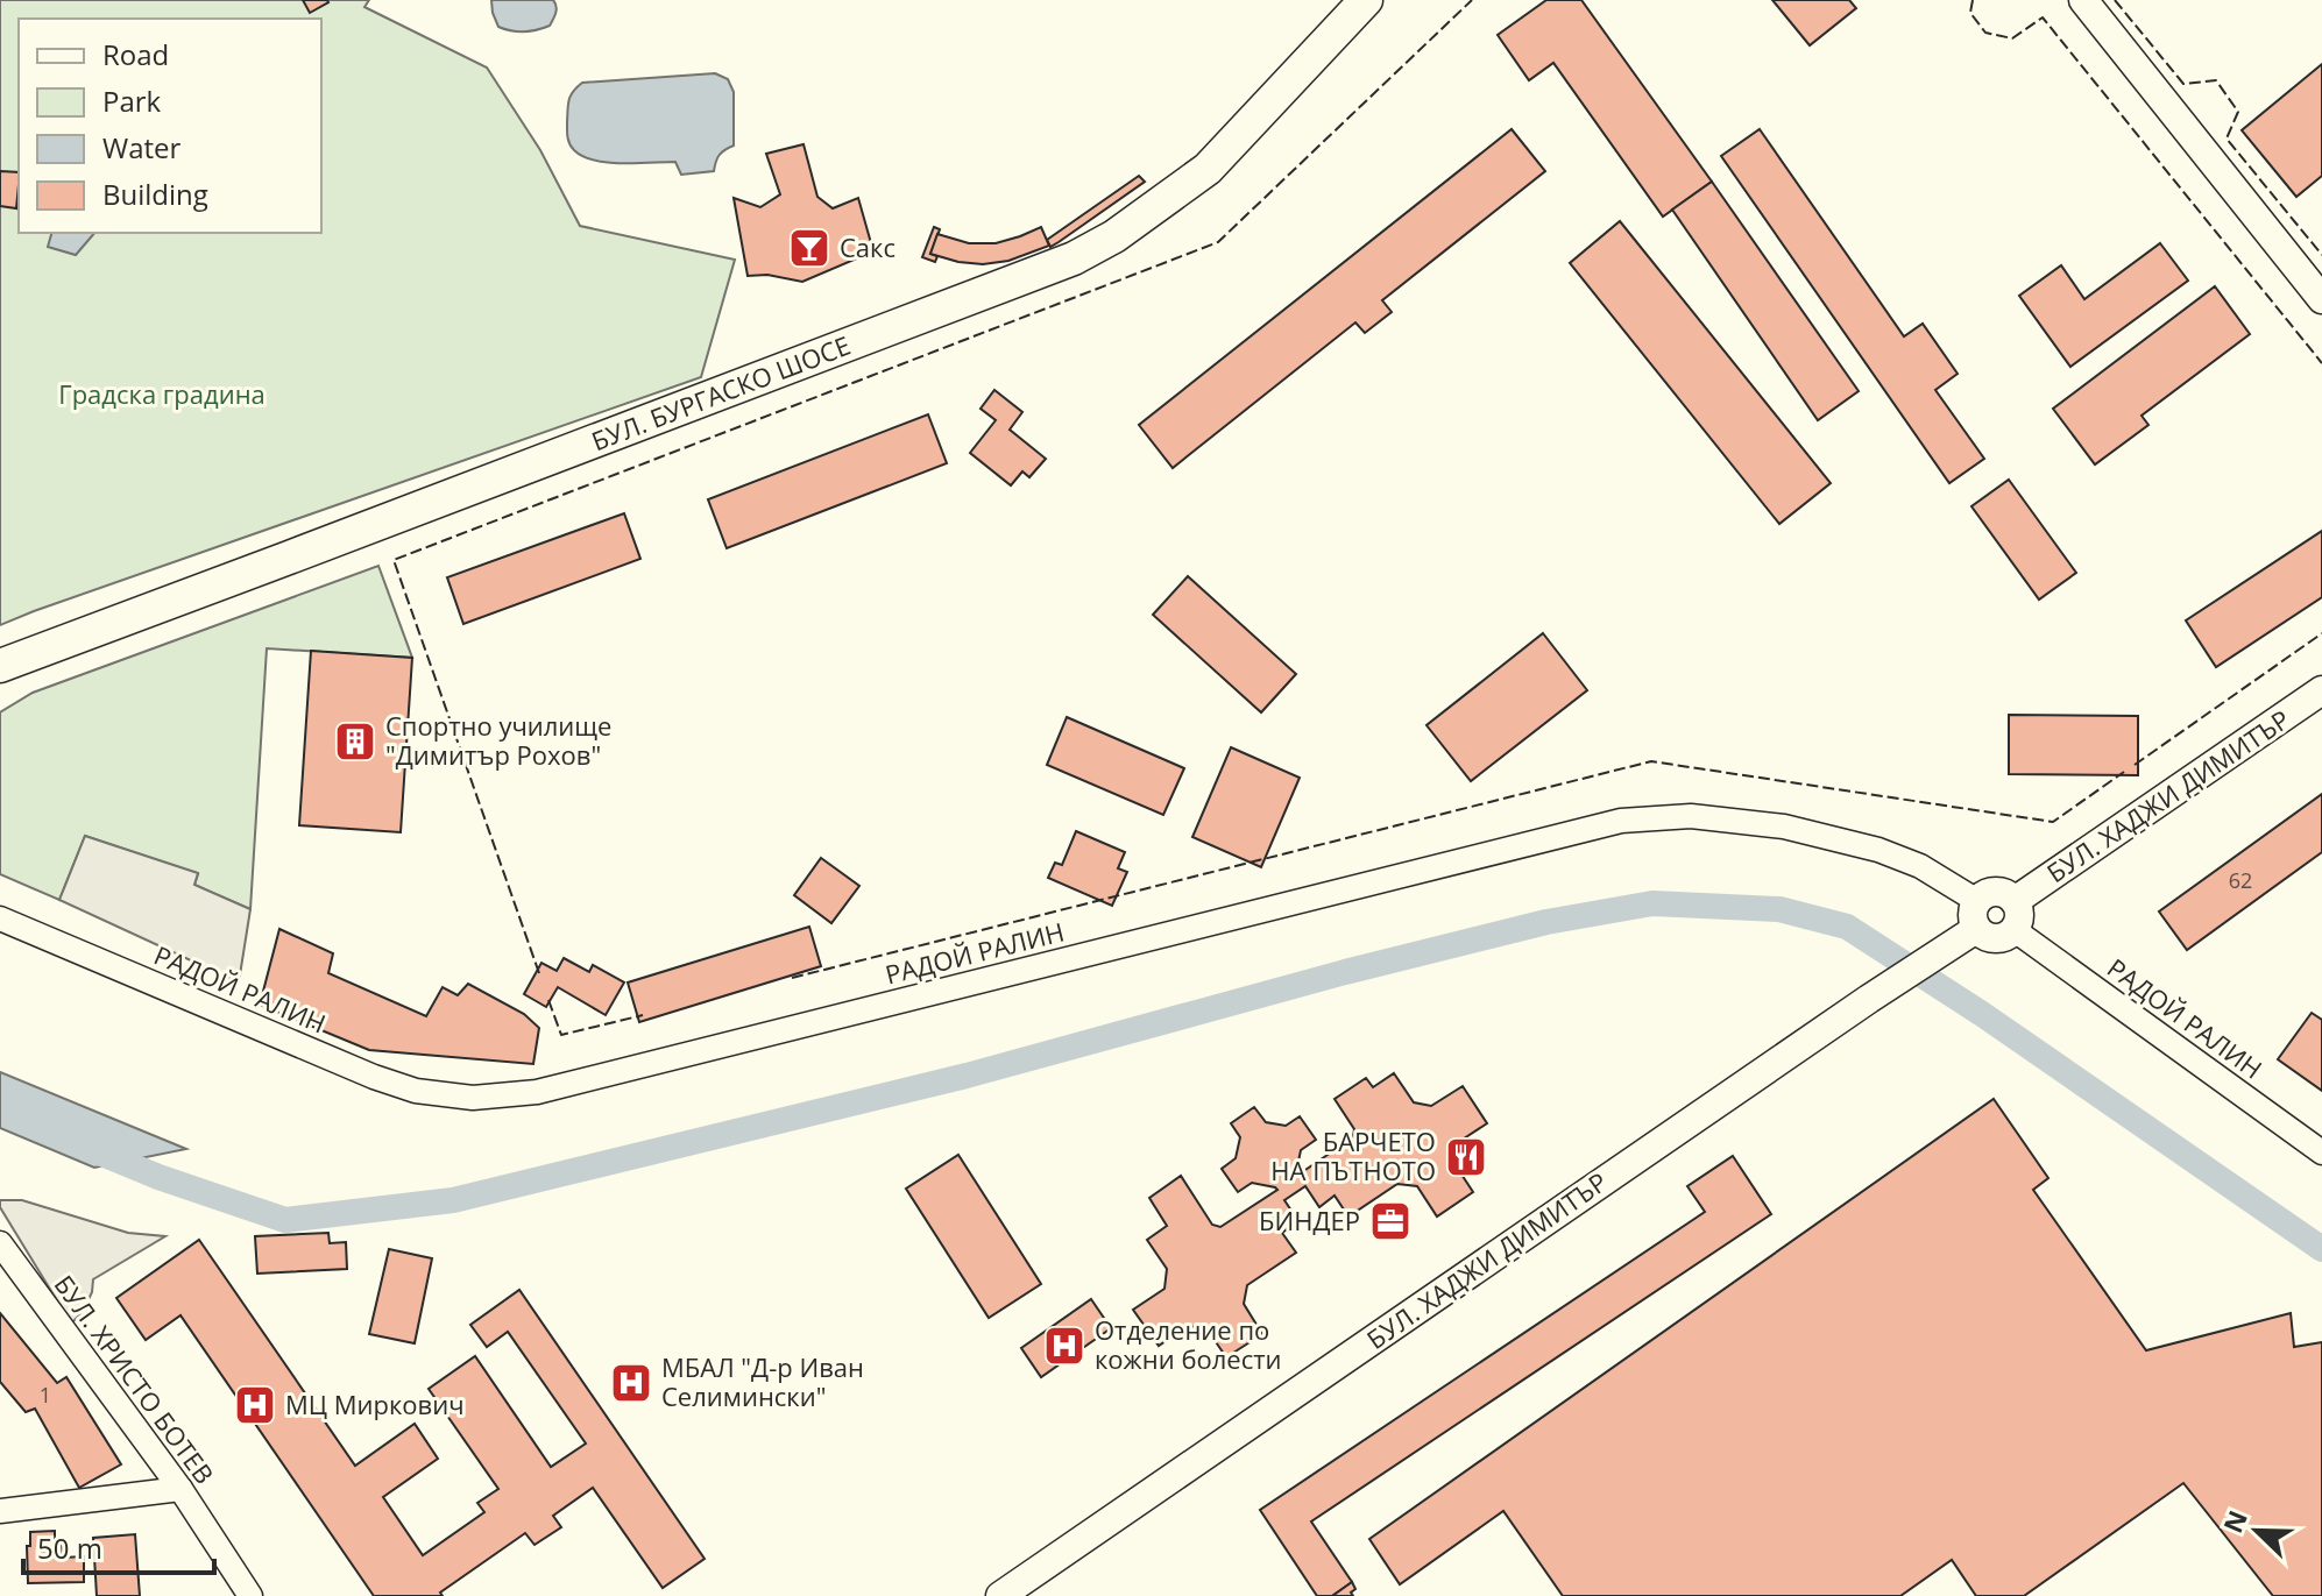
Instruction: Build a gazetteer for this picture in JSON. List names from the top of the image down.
{
  "streets": {
    "main road": ["БУЛ. БУРГАСКО ШОСЕ"],
    "street": ["БУЛ. ХАДЖИ ДИМИТЪР", "РАДОЙ РАЛИН", "БУЛ. ХРИСТО БОТЕВ"]
  },
  "crossings": [
    ["БУЛ. ХАДЖИ ДИМИТЪР", "РАДОЙ РАЛИН"]
  ],
  "parks": ["Градска градина"],
  "places": {
    "bar": ["Сакс"],
    "building": ["Спортно училище \"Димитър Рохов\""],
    "restaurant": ["БАРЧЕТО НА ПЪТНОТО"],
    "office": ["БИНДЕР"],
    "hospital": ["Отделение по кожни болести", "МБАЛ \"Д-р Иван Селимински\"", "МЦ Миркович"]
  },
  "house_numbers": ["62", "1"],
  "legend": [
    "Road",
    "Park",
    "Water",
    "Building"
  ],
  "scale_bar": "50 m",
  "north": "top left"
}
